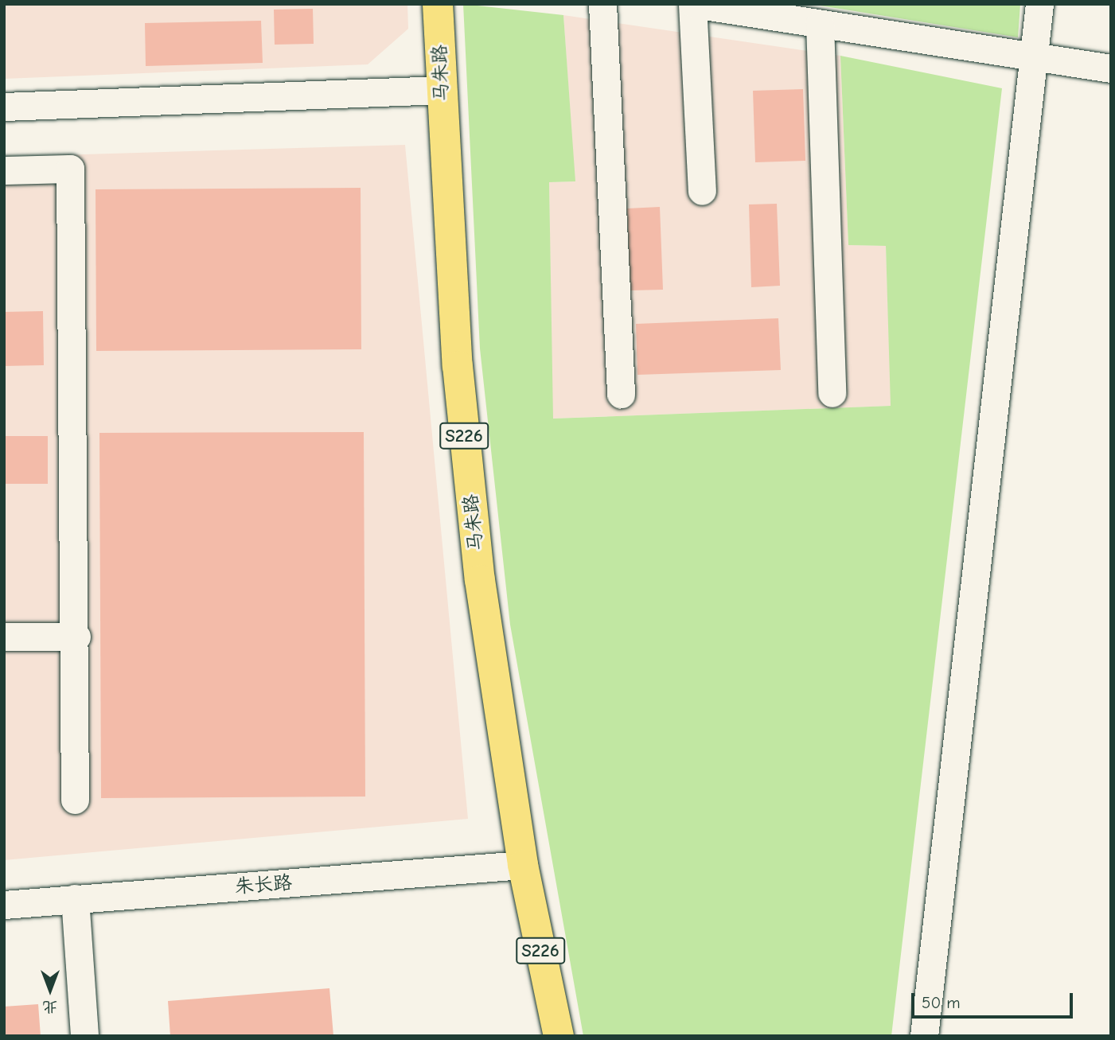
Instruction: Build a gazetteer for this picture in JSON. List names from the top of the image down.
{
  "streets": {
    "main road": ["马朱路", "S226"],
    "street": ["朱长路"]
  },
  "crossings": [
    ["马朱路", "朱长路"]
  ],
  "scale_bar": "50 m",
  "north": "bottom"
}
